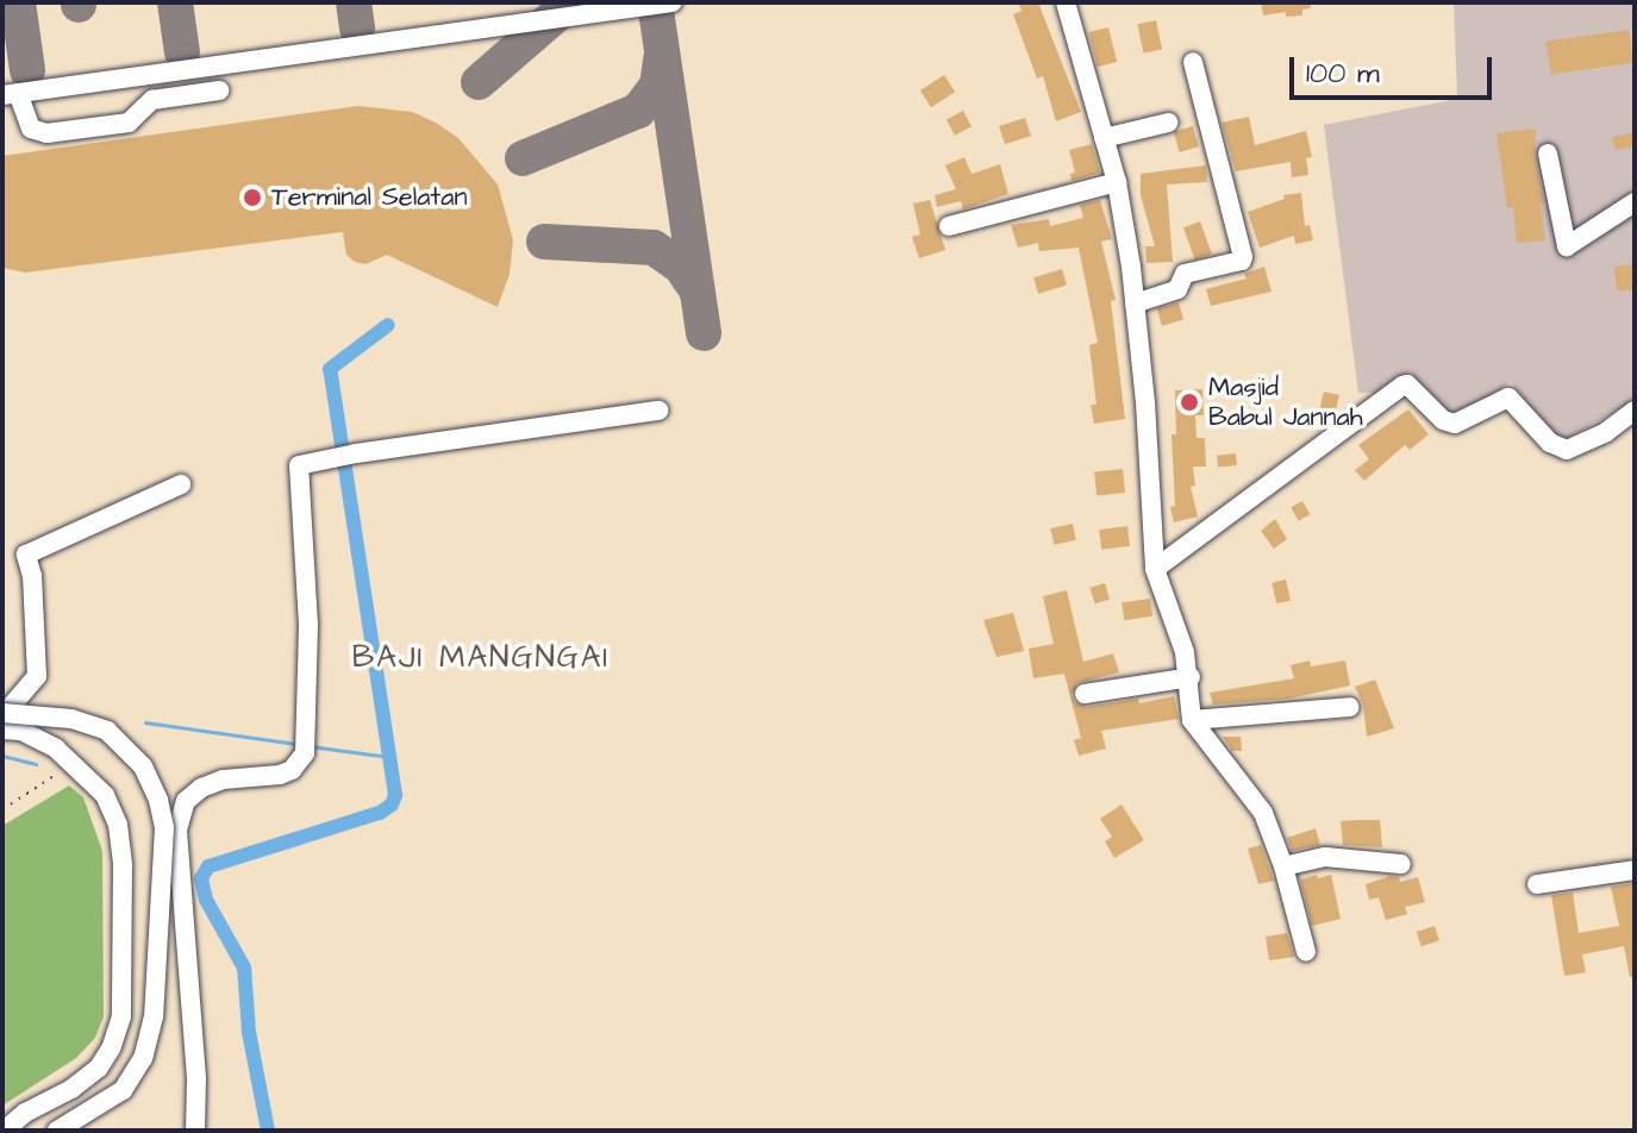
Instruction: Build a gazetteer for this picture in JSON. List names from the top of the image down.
{
  "districts": ["BAJI MANGNGAI"],
  "places": ["Terminal Selatan", "Masjid Babul Jannah"],
  "scale_bar": "100 m"
}
